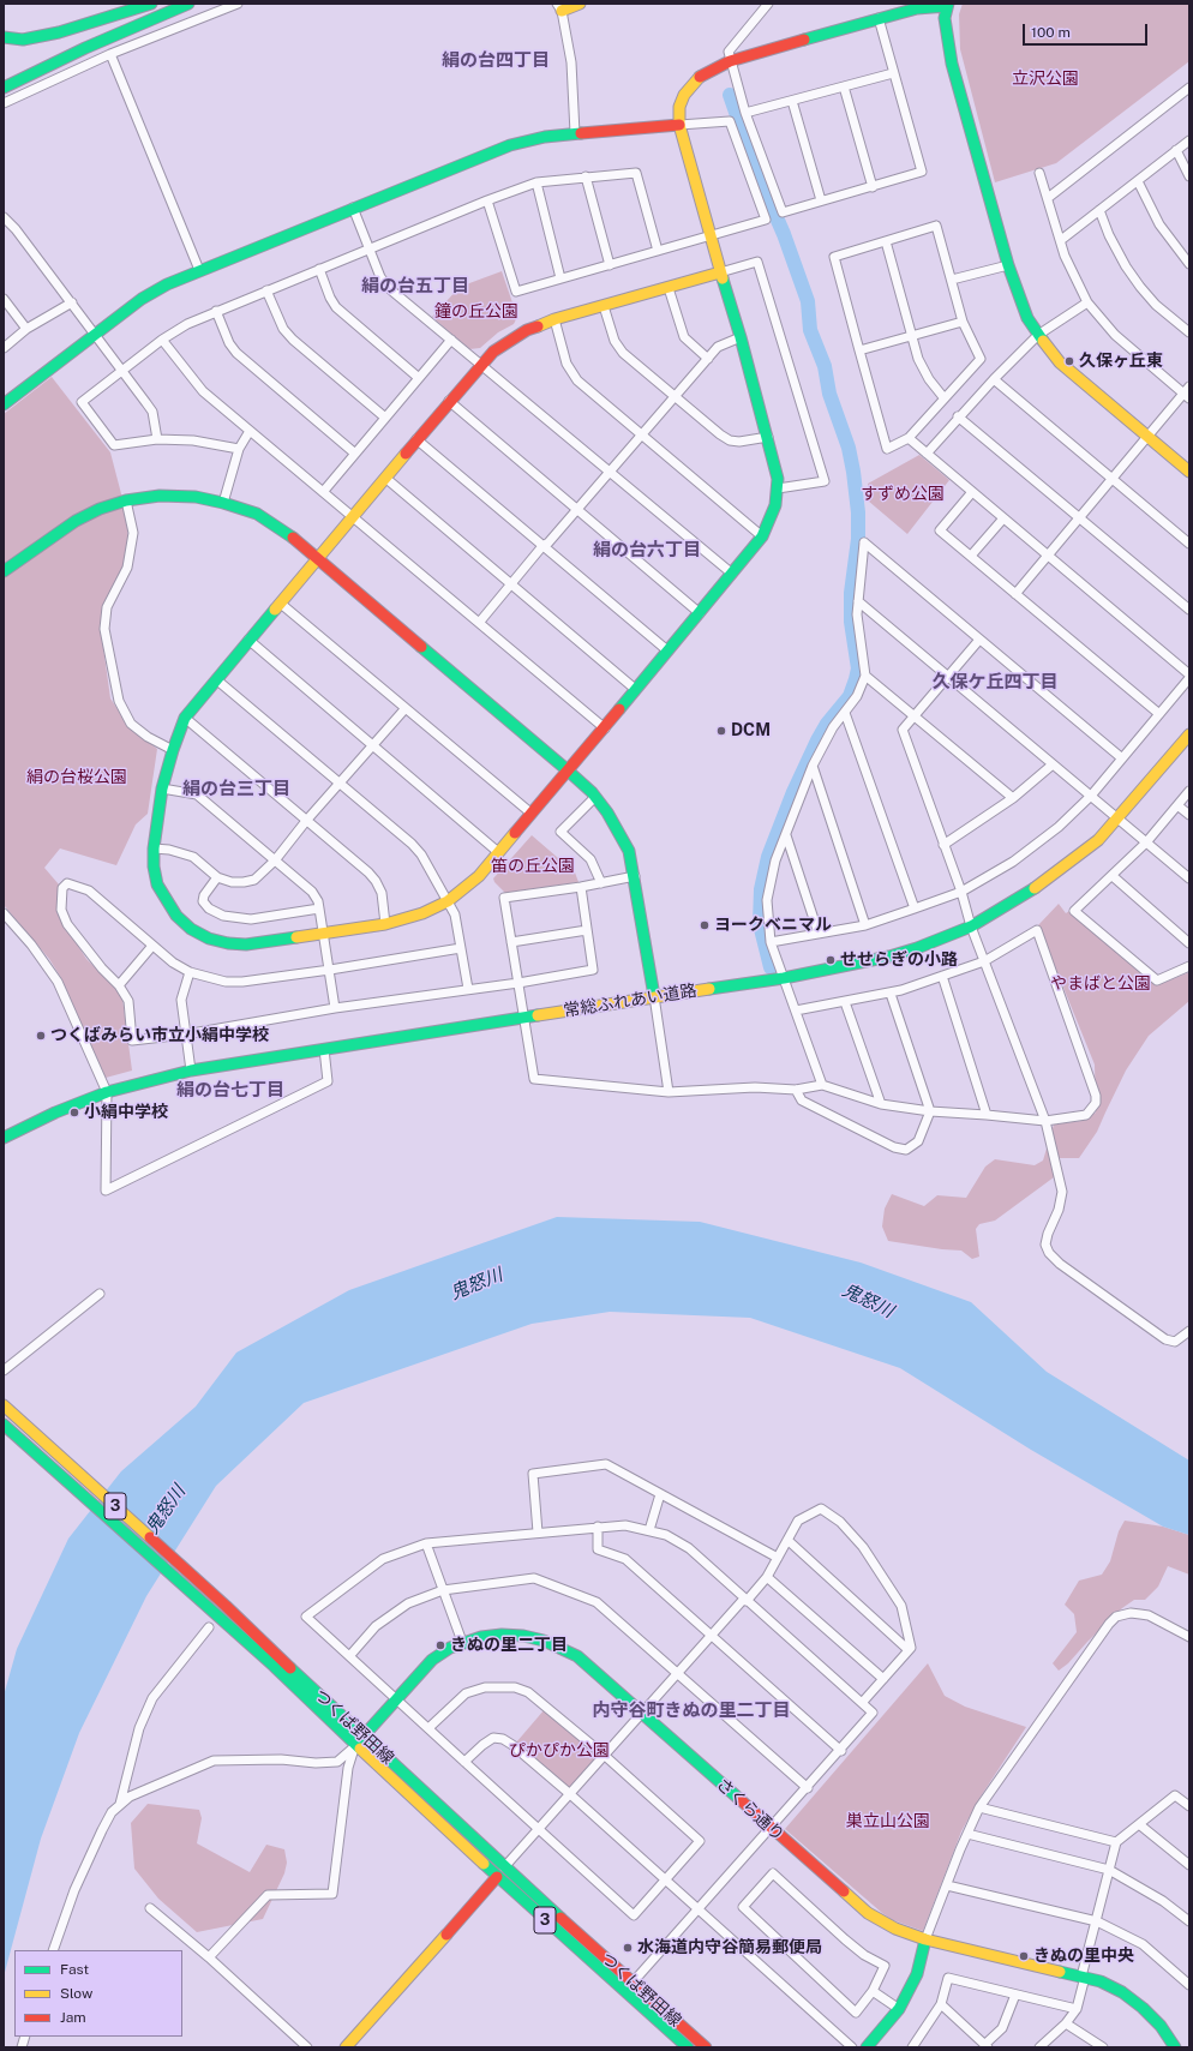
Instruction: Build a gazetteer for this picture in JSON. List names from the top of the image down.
{
  "streets": {
    "main road": [
      "常総ふれあい道路",
      "3",
      "つくば野田線",
      "さくら通り"
    ]
  },
  "crossings": [
    ["つくば野田線", "さくら通り"]
  ],
  "districts": [
    "絹の台四丁目",
    "絹の台五丁目",
    "絹の台六丁目",
    "久保ケ丘四丁目",
    "絹の台三丁目",
    "絹の台七丁目",
    "内守谷町きぬの里二丁目"
  ],
  "water": ["鬼怒川"],
  "parks": [
    "立沢公園",
    "鐘の丘公園",
    "すずめ公園",
    "絹の台桜公園",
    "笛の丘公園",
    "やまばと公園",
    "ぴかぴか公園",
    "巣立山公園"
  ],
  "places": [
    "久保ヶ丘東",
    "DCM",
    "ヨークベニマル",
    "せせらぎの小路",
    "つくばみらい市立小絹中学校",
    "小絹中学校",
    "きぬの里二丁目",
    "水海道内守谷簡易郵便局",
    "きぬの里中央"
  ],
  "legend": ["Fast", "Slow", "Jam"],
  "scale_bar": "100 m"
}
